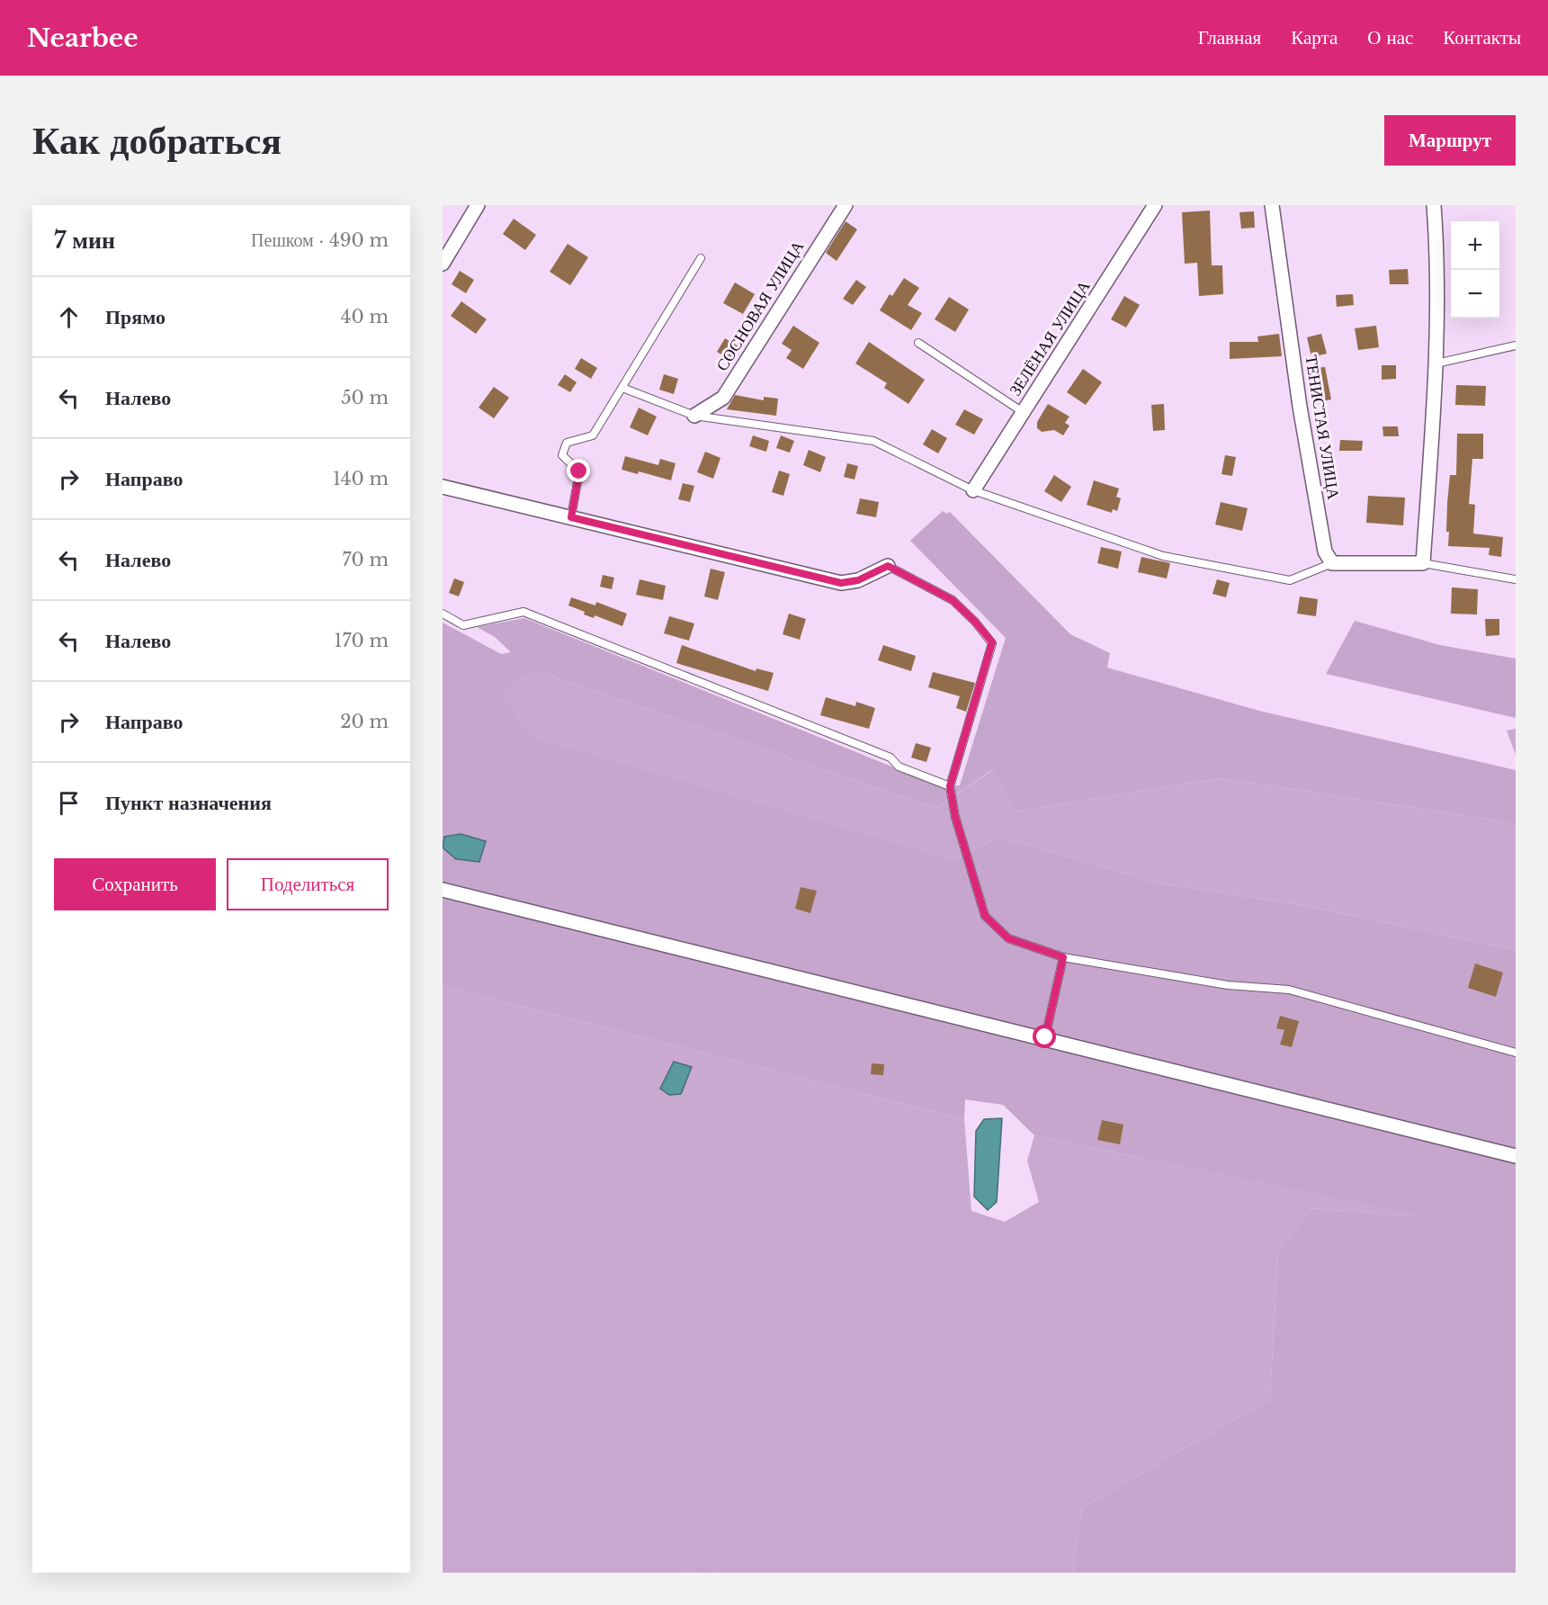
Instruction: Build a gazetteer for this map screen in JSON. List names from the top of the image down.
{
  "streets": {
    "street": ["СОСНОВАЯ УЛИЦА", "ЗЕЛЁНАЯ УЛИЦА", "ТЕНИСТАЯ УЛИЦА"]
  },
  "page": {
    "header": "Nearbee",
    "nav": [
      "Главная",
      "Карта",
      "О нас",
      "Контакты"
    ],
    "buttons": [
      "Маршрут",
      ["Сохранить", "Поделиться"]
    ],
    "title": "Как добраться",
    "heading": ["7 мин", "Пешком · 490 m"],
    "map_buttons": ["+", "−"],
    "list": [
      ["Прямо", "40 m"],
      ["Налево", "50 m"],
      ["Направо", "140 m"],
      ["Налево", "70 m"],
      ["Налево", "170 m"],
      ["Направо", "20 m"],
      "Пункт назначения"
    ]
  }
}
